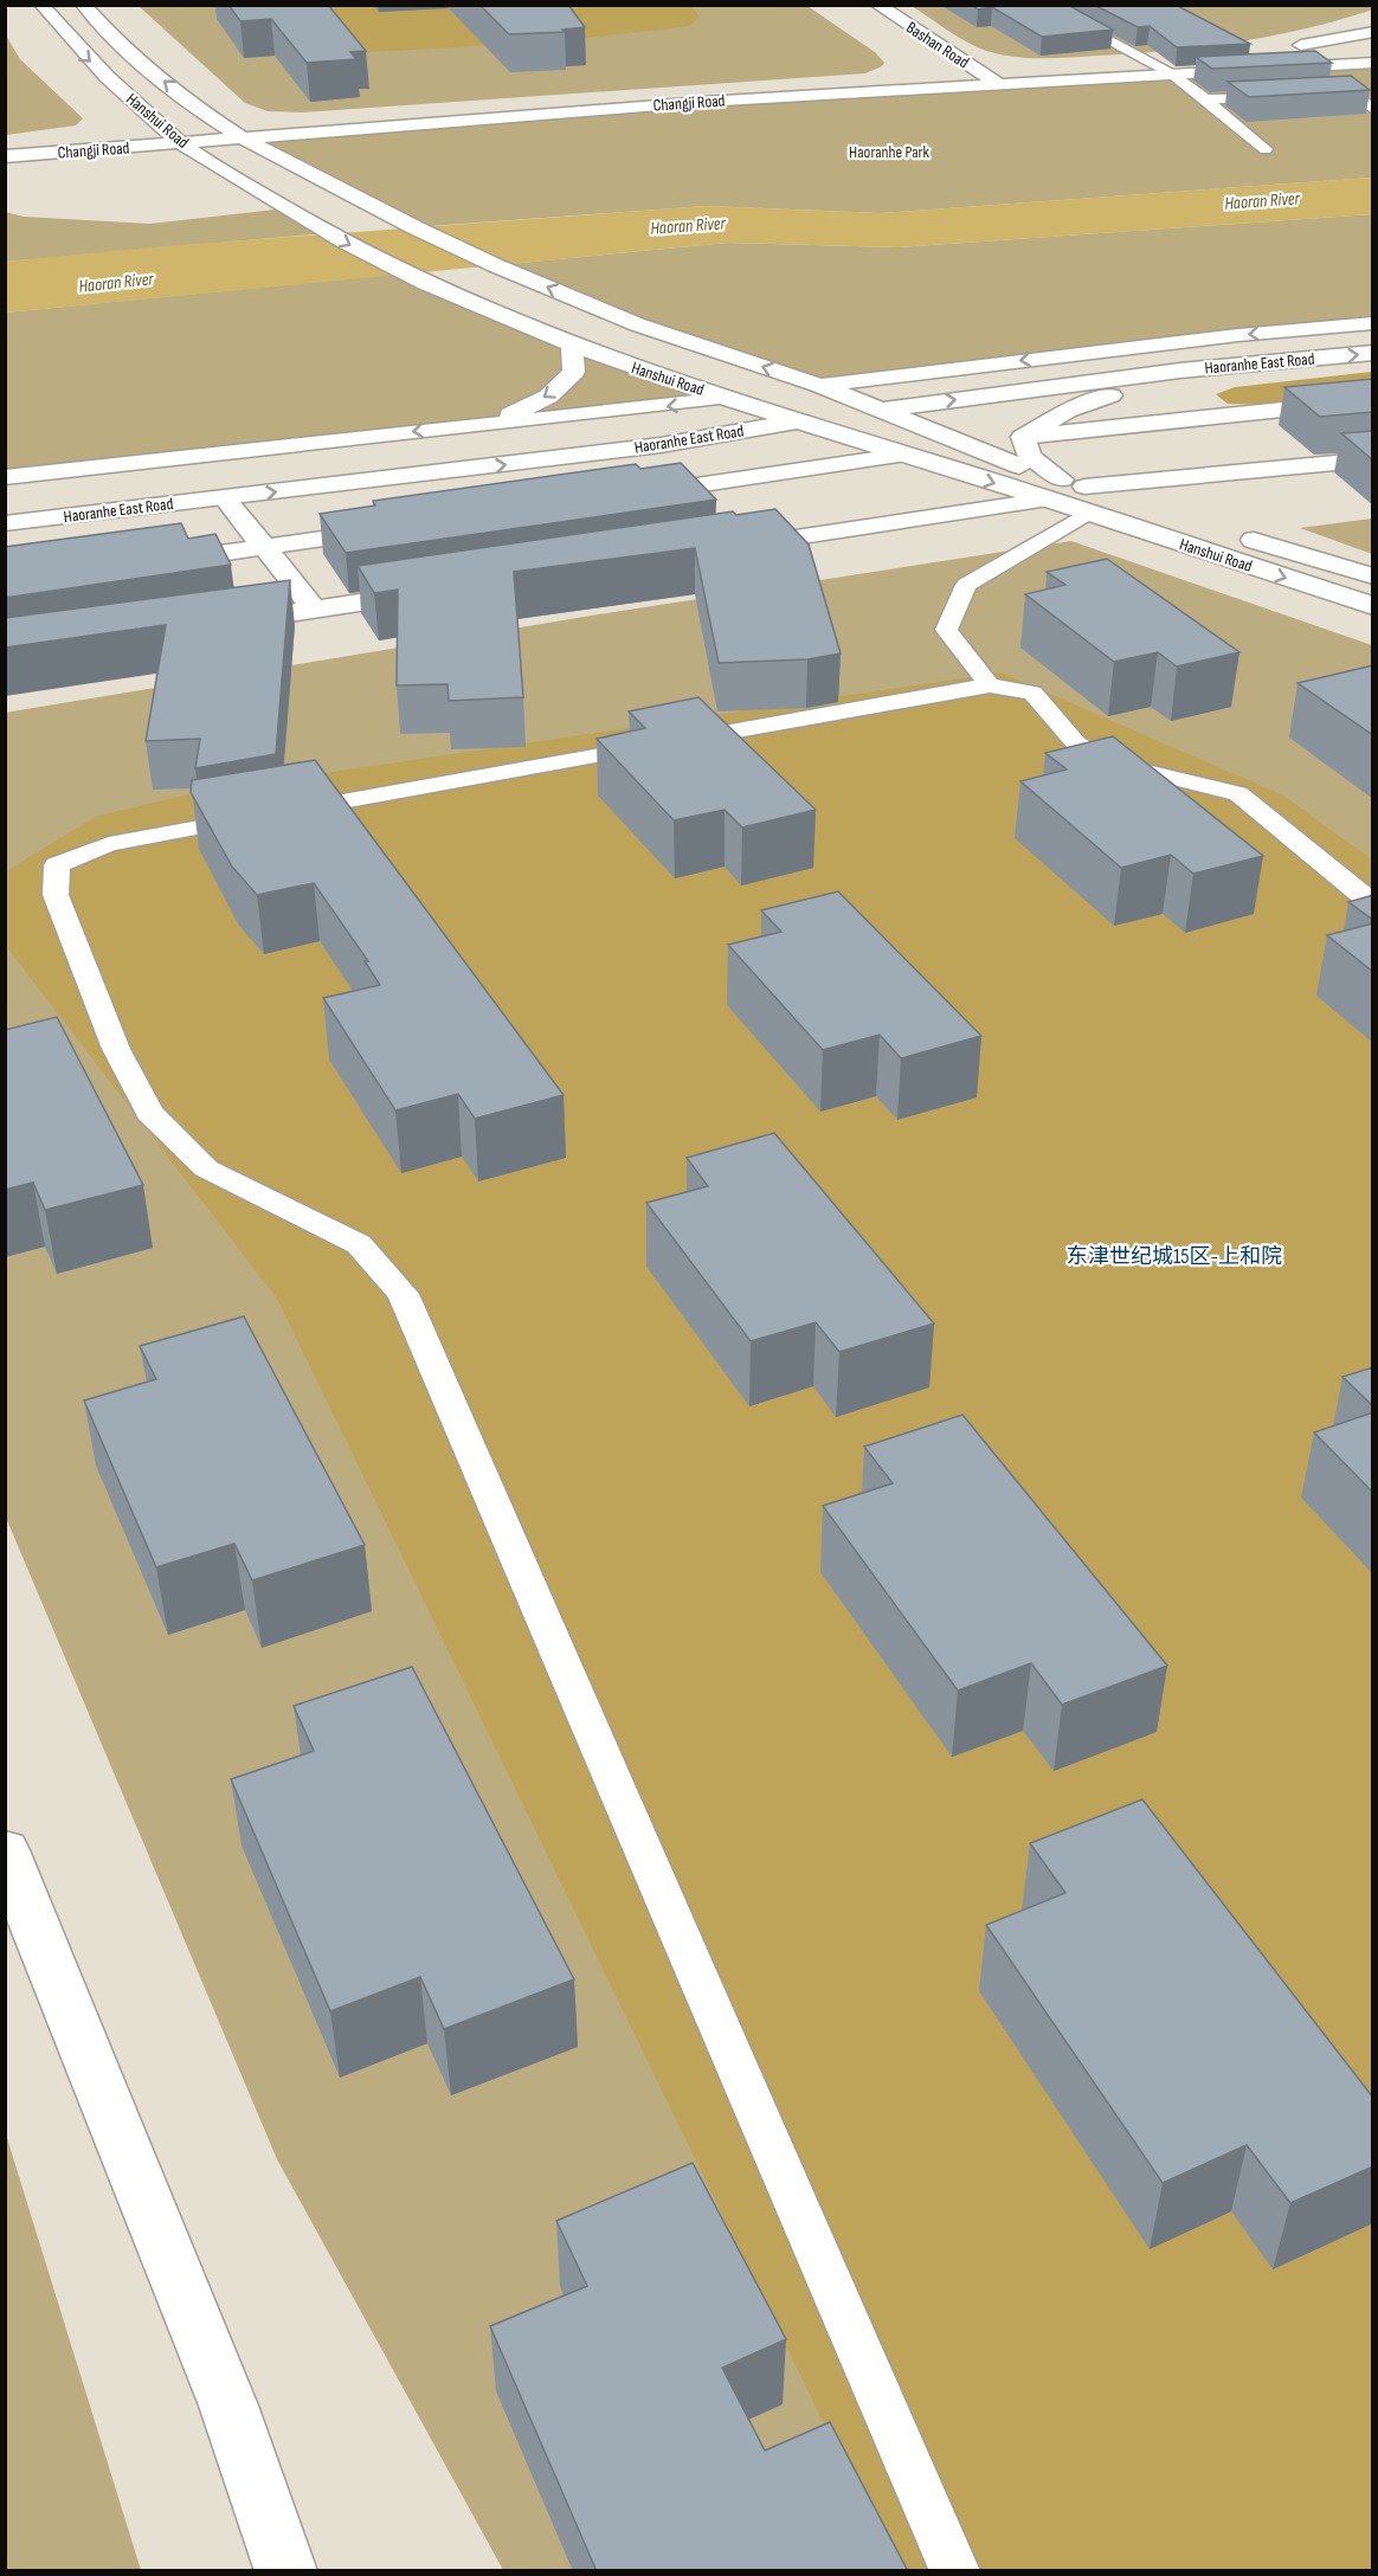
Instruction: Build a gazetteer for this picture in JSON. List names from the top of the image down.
{
  "streets": {
    "main road": [
      "Bashan Road",
      "Changji Road",
      "Hanshui Road",
      "Haoranhe East Road"
    ]
  },
  "crossings": [
    ["Bashan Road", "Changji Road"],
    ["Changji Road", "Hanshui Road"],
    ["Hanshui Road", "Haoranhe East Road"]
  ],
  "districts": ["东津世纪城15区-上和院"],
  "water": ["Haoran River"],
  "parks": ["Haoranhe Park"]
}
